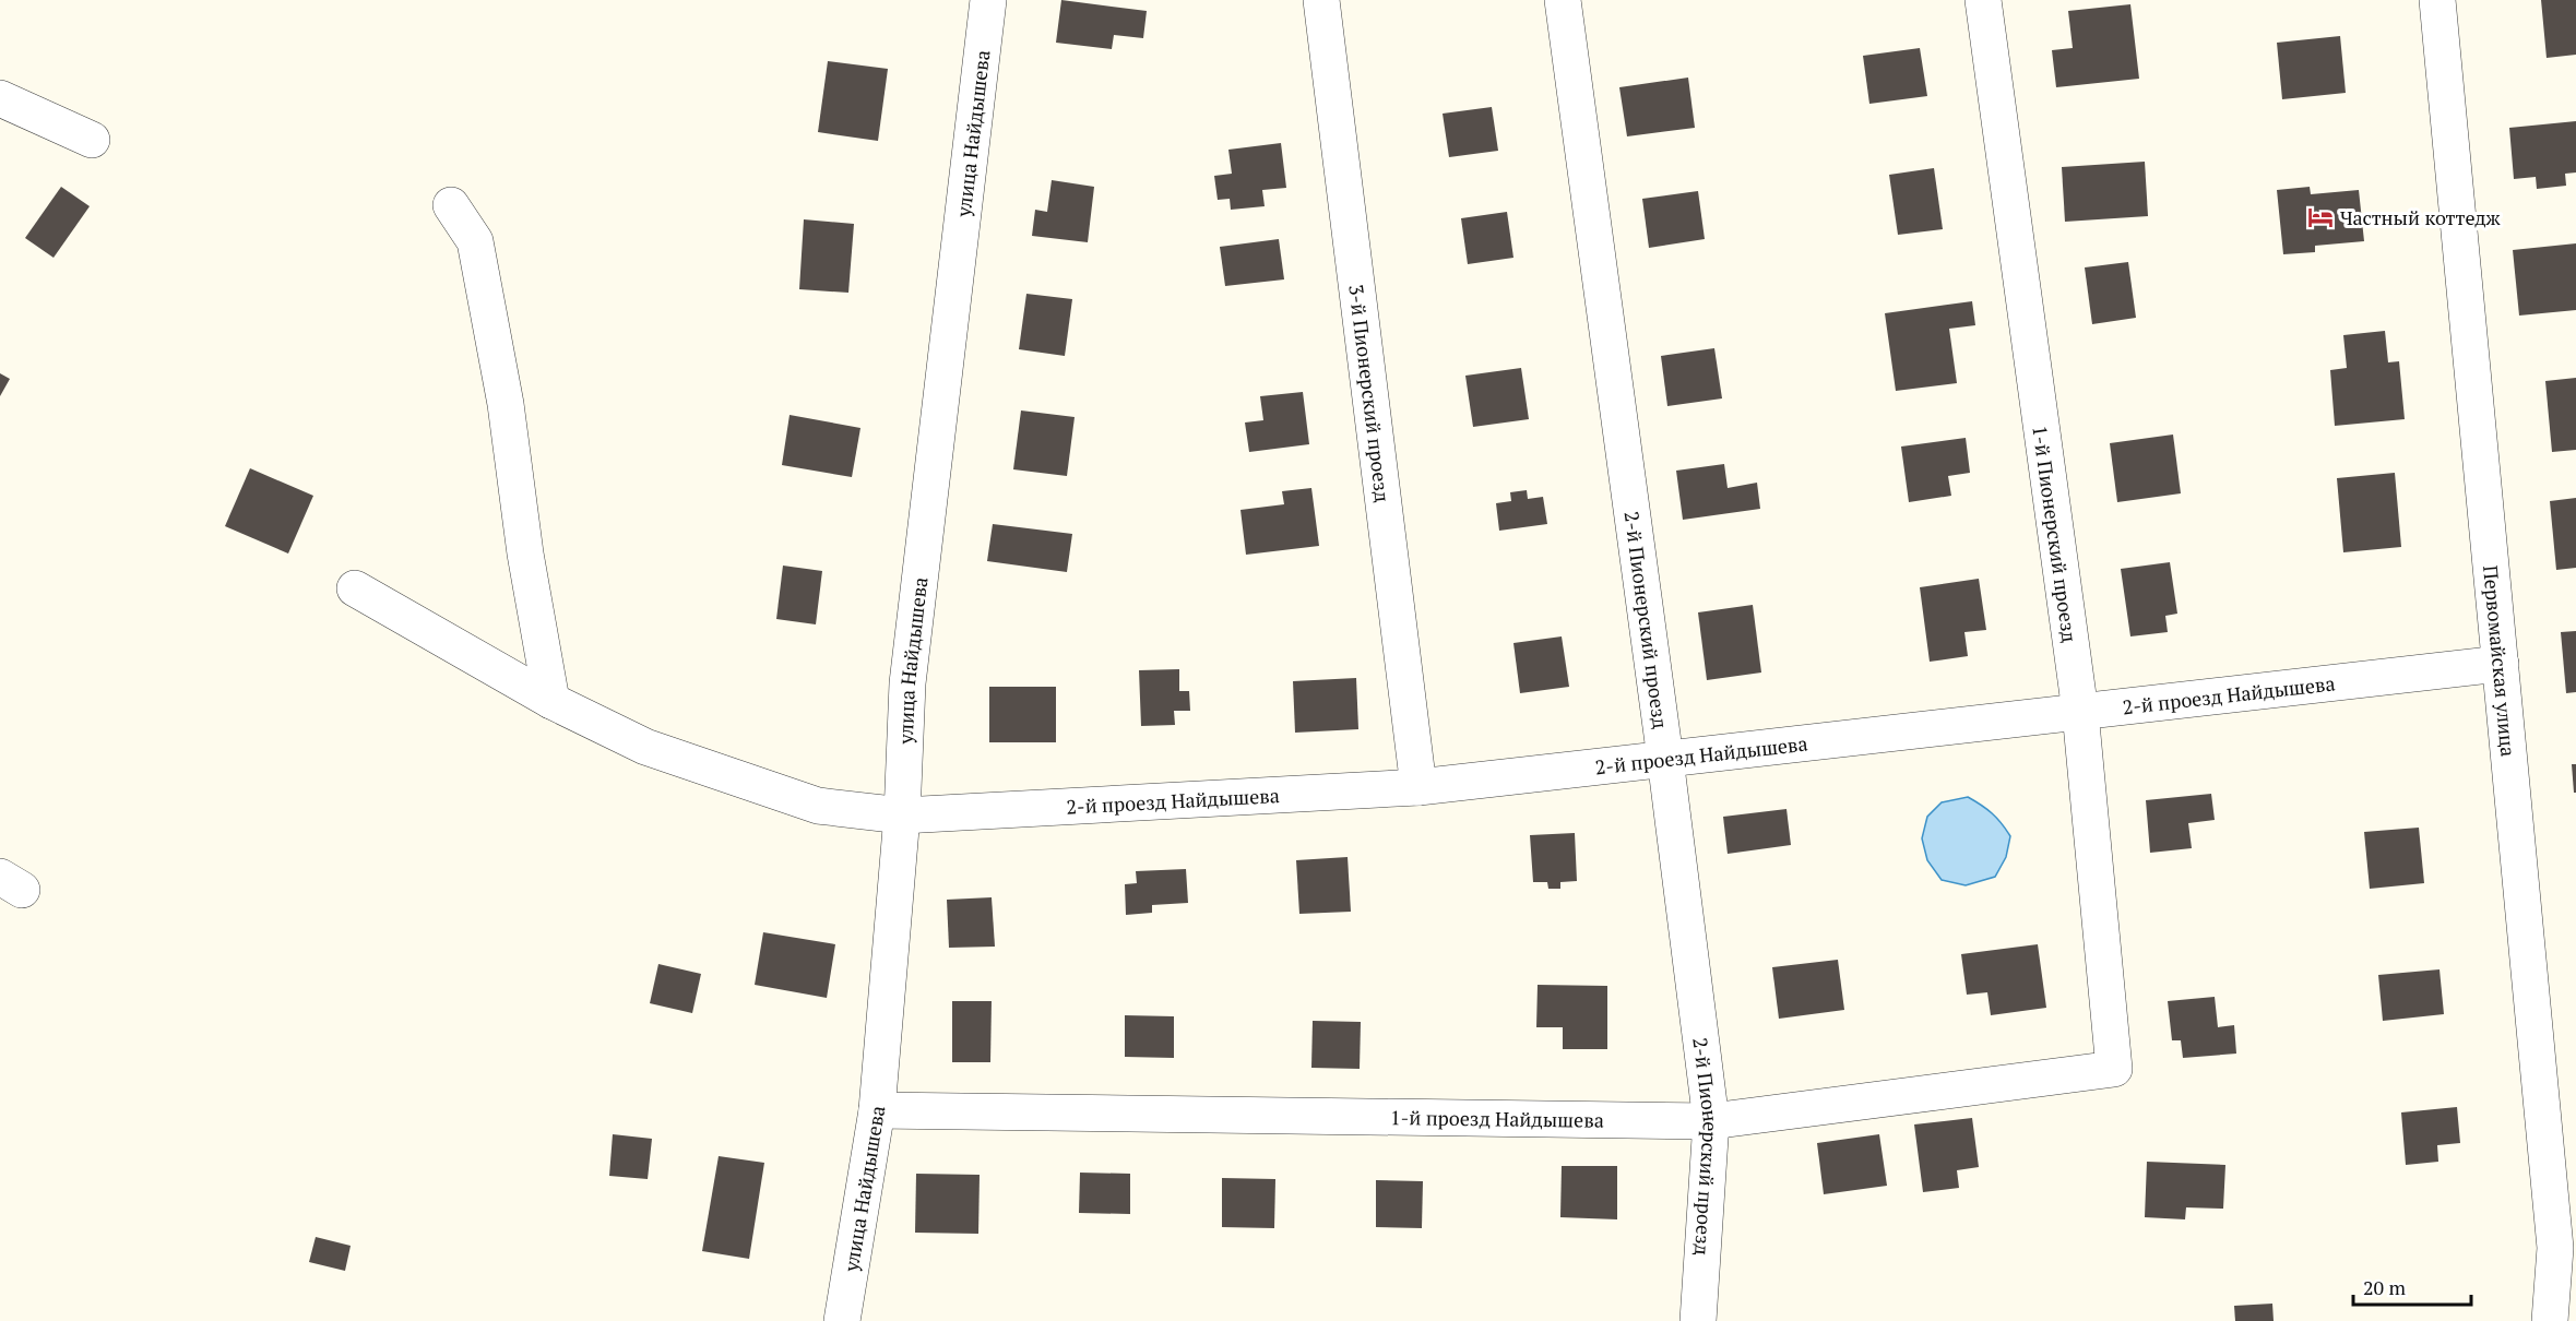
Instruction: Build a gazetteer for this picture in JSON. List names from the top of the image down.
{
  "streets": {
    "street": [
      "улица Найдышева",
      "3-й Пионерский проезд",
      "1-й Пионерский проезд",
      "2-й Пионерский проезд",
      "Первомайская улица",
      "2-й проезд Найдышева",
      "1-й проезд Найдышева"
    ]
  },
  "crossings": [
    ["улица Найдышева", "2-й проезд Найдышева"],
    ["улица Найдышева", "1-й проезд Найдышева"],
    ["3-й Пионерский проезд", "2-й проезд Найдышева"],
    ["1-й Пионерский проезд", "2-й проезд Найдышева"],
    ["1-й Пионерский проезд", "1-й проезд Найдышева"],
    ["2-й Пионерский проезд", "2-й проезд Найдышева"],
    ["2-й Пионерский проезд", "1-й проезд Найдышева"],
    ["Первомайская улица", "2-й проезд Найдышева"]
  ],
  "places": {
    "hotel": ["Частный коттедж"]
  },
  "scale_bar": "20 m"
}
